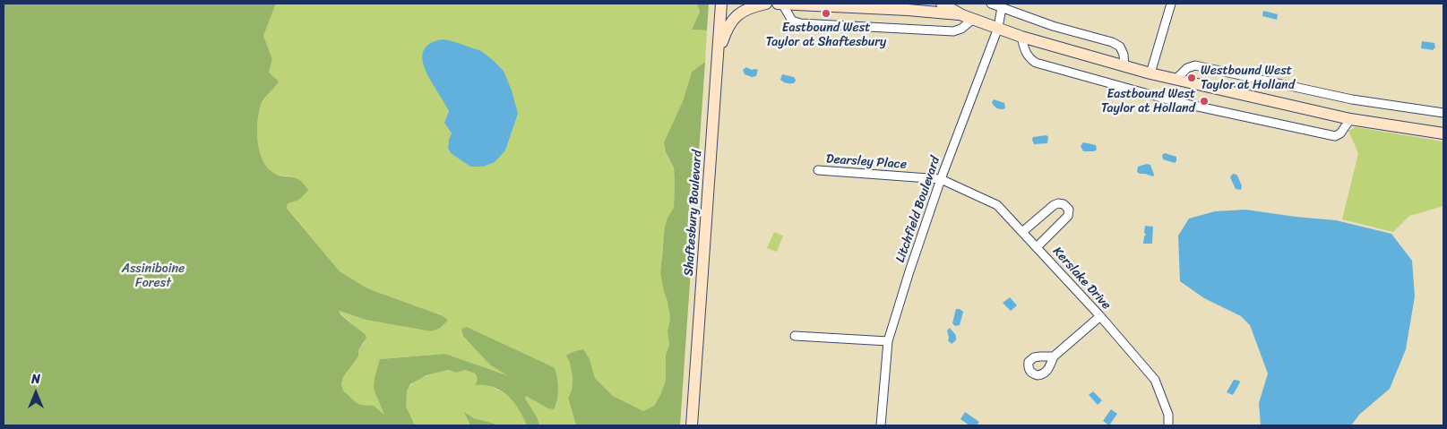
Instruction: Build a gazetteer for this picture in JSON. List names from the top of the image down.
{
  "streets": {
    "street": [
      "Dearsley Place",
      "Litchfield Boulevard",
      "Shaftesbury Boulevard",
      "Kerslake Drive"
    ]
  },
  "crossings": [
    ["Dearsley Place", "Litchfield Boulevard"],
    ["Dearsley Place", "Kerslake Drive"],
    ["Litchfield Boulevard", "Kerslake Drive"]
  ],
  "parks": ["Assiniboine Forest"],
  "places": ["Eastbound West Taylor at Shaftesbury", "Westbound West Taylor at Holland", "Eastbound West Taylor at Holland"],
  "north": "top"
}
